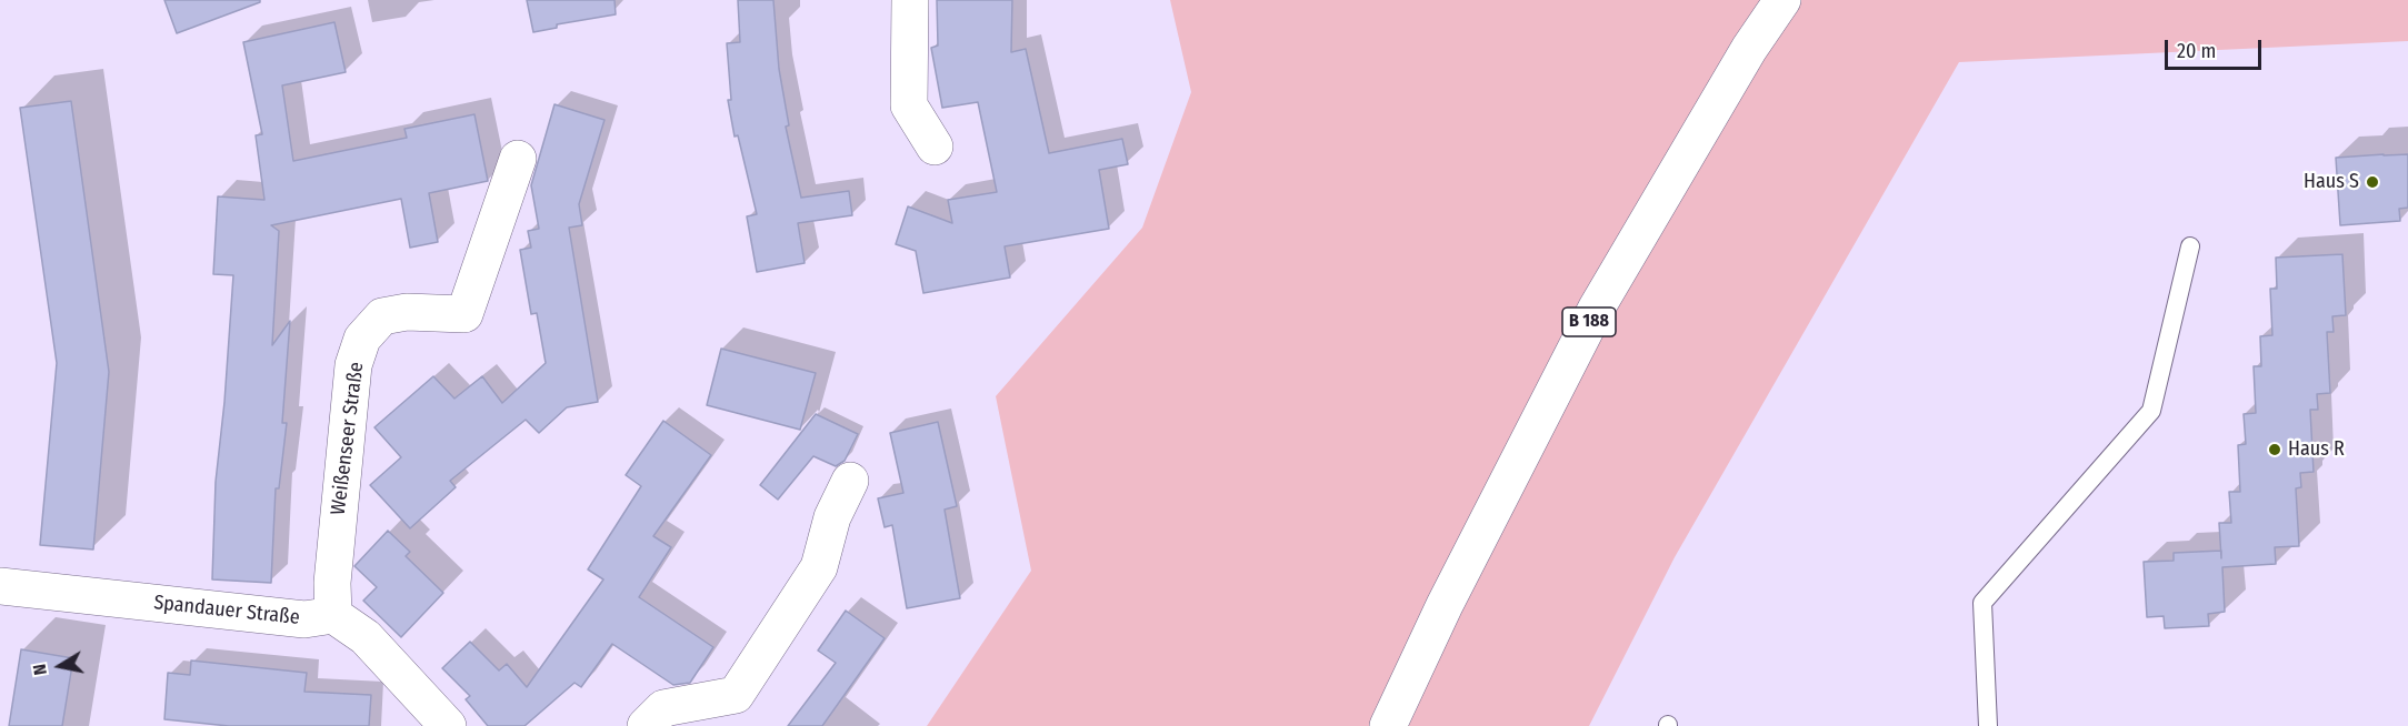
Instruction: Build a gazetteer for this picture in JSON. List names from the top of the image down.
{
  "streets": {
    "street": ["B 188", "Weißenseer Straße", "Spandauer Straße"]
  },
  "crossings": [
    ["Weißenseer Straße", "Spandauer Straße"]
  ],
  "places": ["Haus S", "Haus R"],
  "scale_bar": "20 m",
  "north": "left"
}
